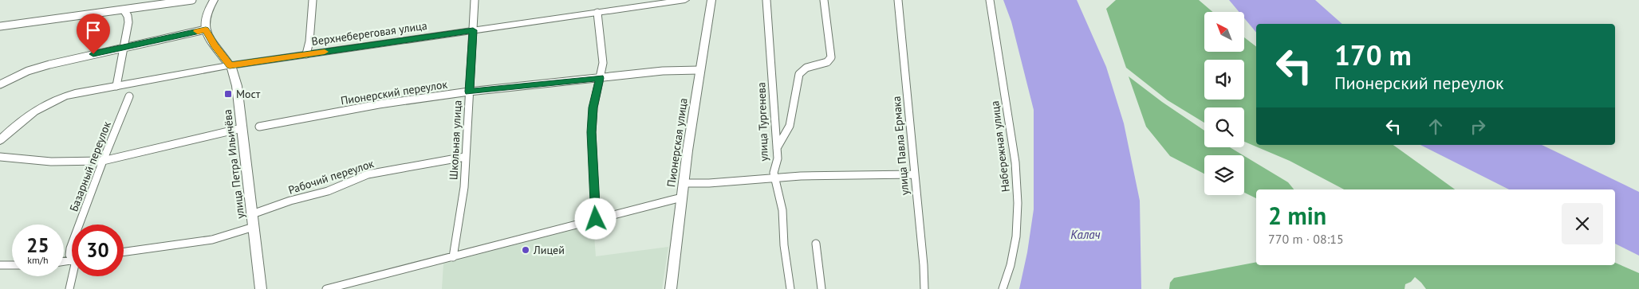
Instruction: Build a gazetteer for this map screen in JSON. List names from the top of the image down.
{
  "streets": {
    "street": [
      "Верхнебереговая улица",
      "Пионерский переулок",
      "улица Тургенева",
      "Школьная улица",
      "Пионерская улица",
      "улица Павла Ермака",
      "Набережная улица",
      "улица Петра Ильичёва",
      "Базарный переулок",
      "Рабочий переулок"
    ]
  },
  "crossings": [
    ["Верхнебереговая улица", "Школьная улица"],
    ["Верхнебереговая улица", "улица Петра Ильичёва"],
    ["Пионерский переулок", "Школьная улица"],
    ["Пионерский переулок", "Пионерская улица"],
    ["Школьная улица", "Рабочий переулок"],
    ["улица Петра Ильичёва", "Рабочий переулок"]
  ],
  "water": ["Калач"],
  "places": {
    "transit": ["Мост"],
    "other": ["Лицей"]
  },
  "north": "top left",
  "page": {
    "turn": ["170 m", "Пионерский переулок"],
    "heading": ["2 min", "770 m · 08:15"],
    "speed": "25 km/h",
    "limit": "30"
  }
}
